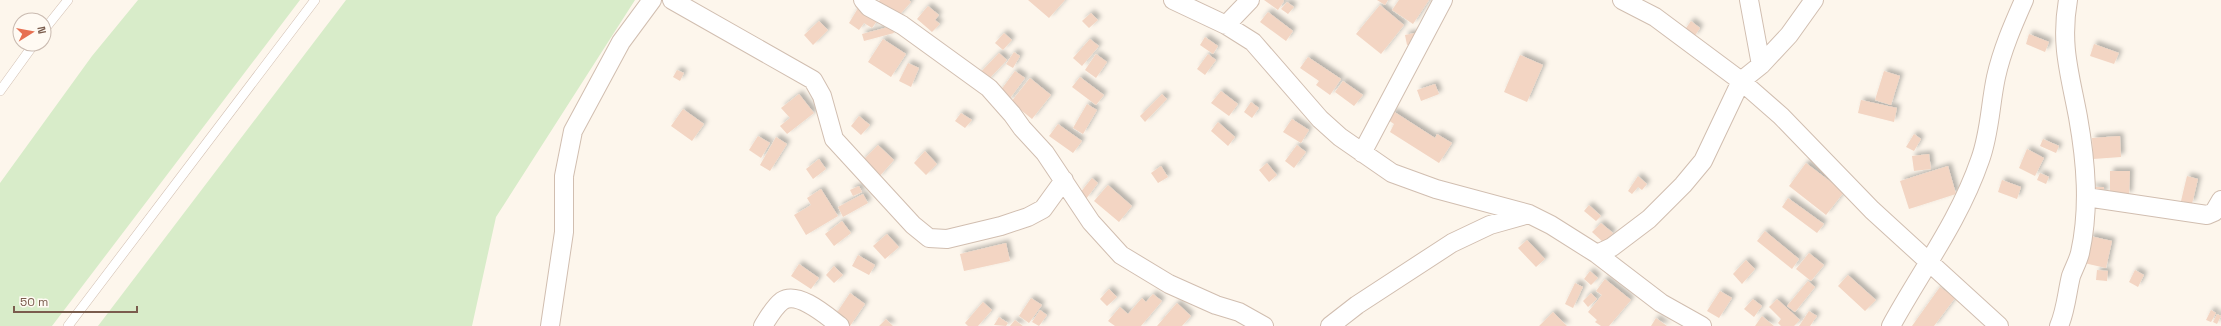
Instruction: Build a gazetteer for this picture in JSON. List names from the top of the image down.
{
  "scale_bar": "50 m",
  "north": "right"
}
